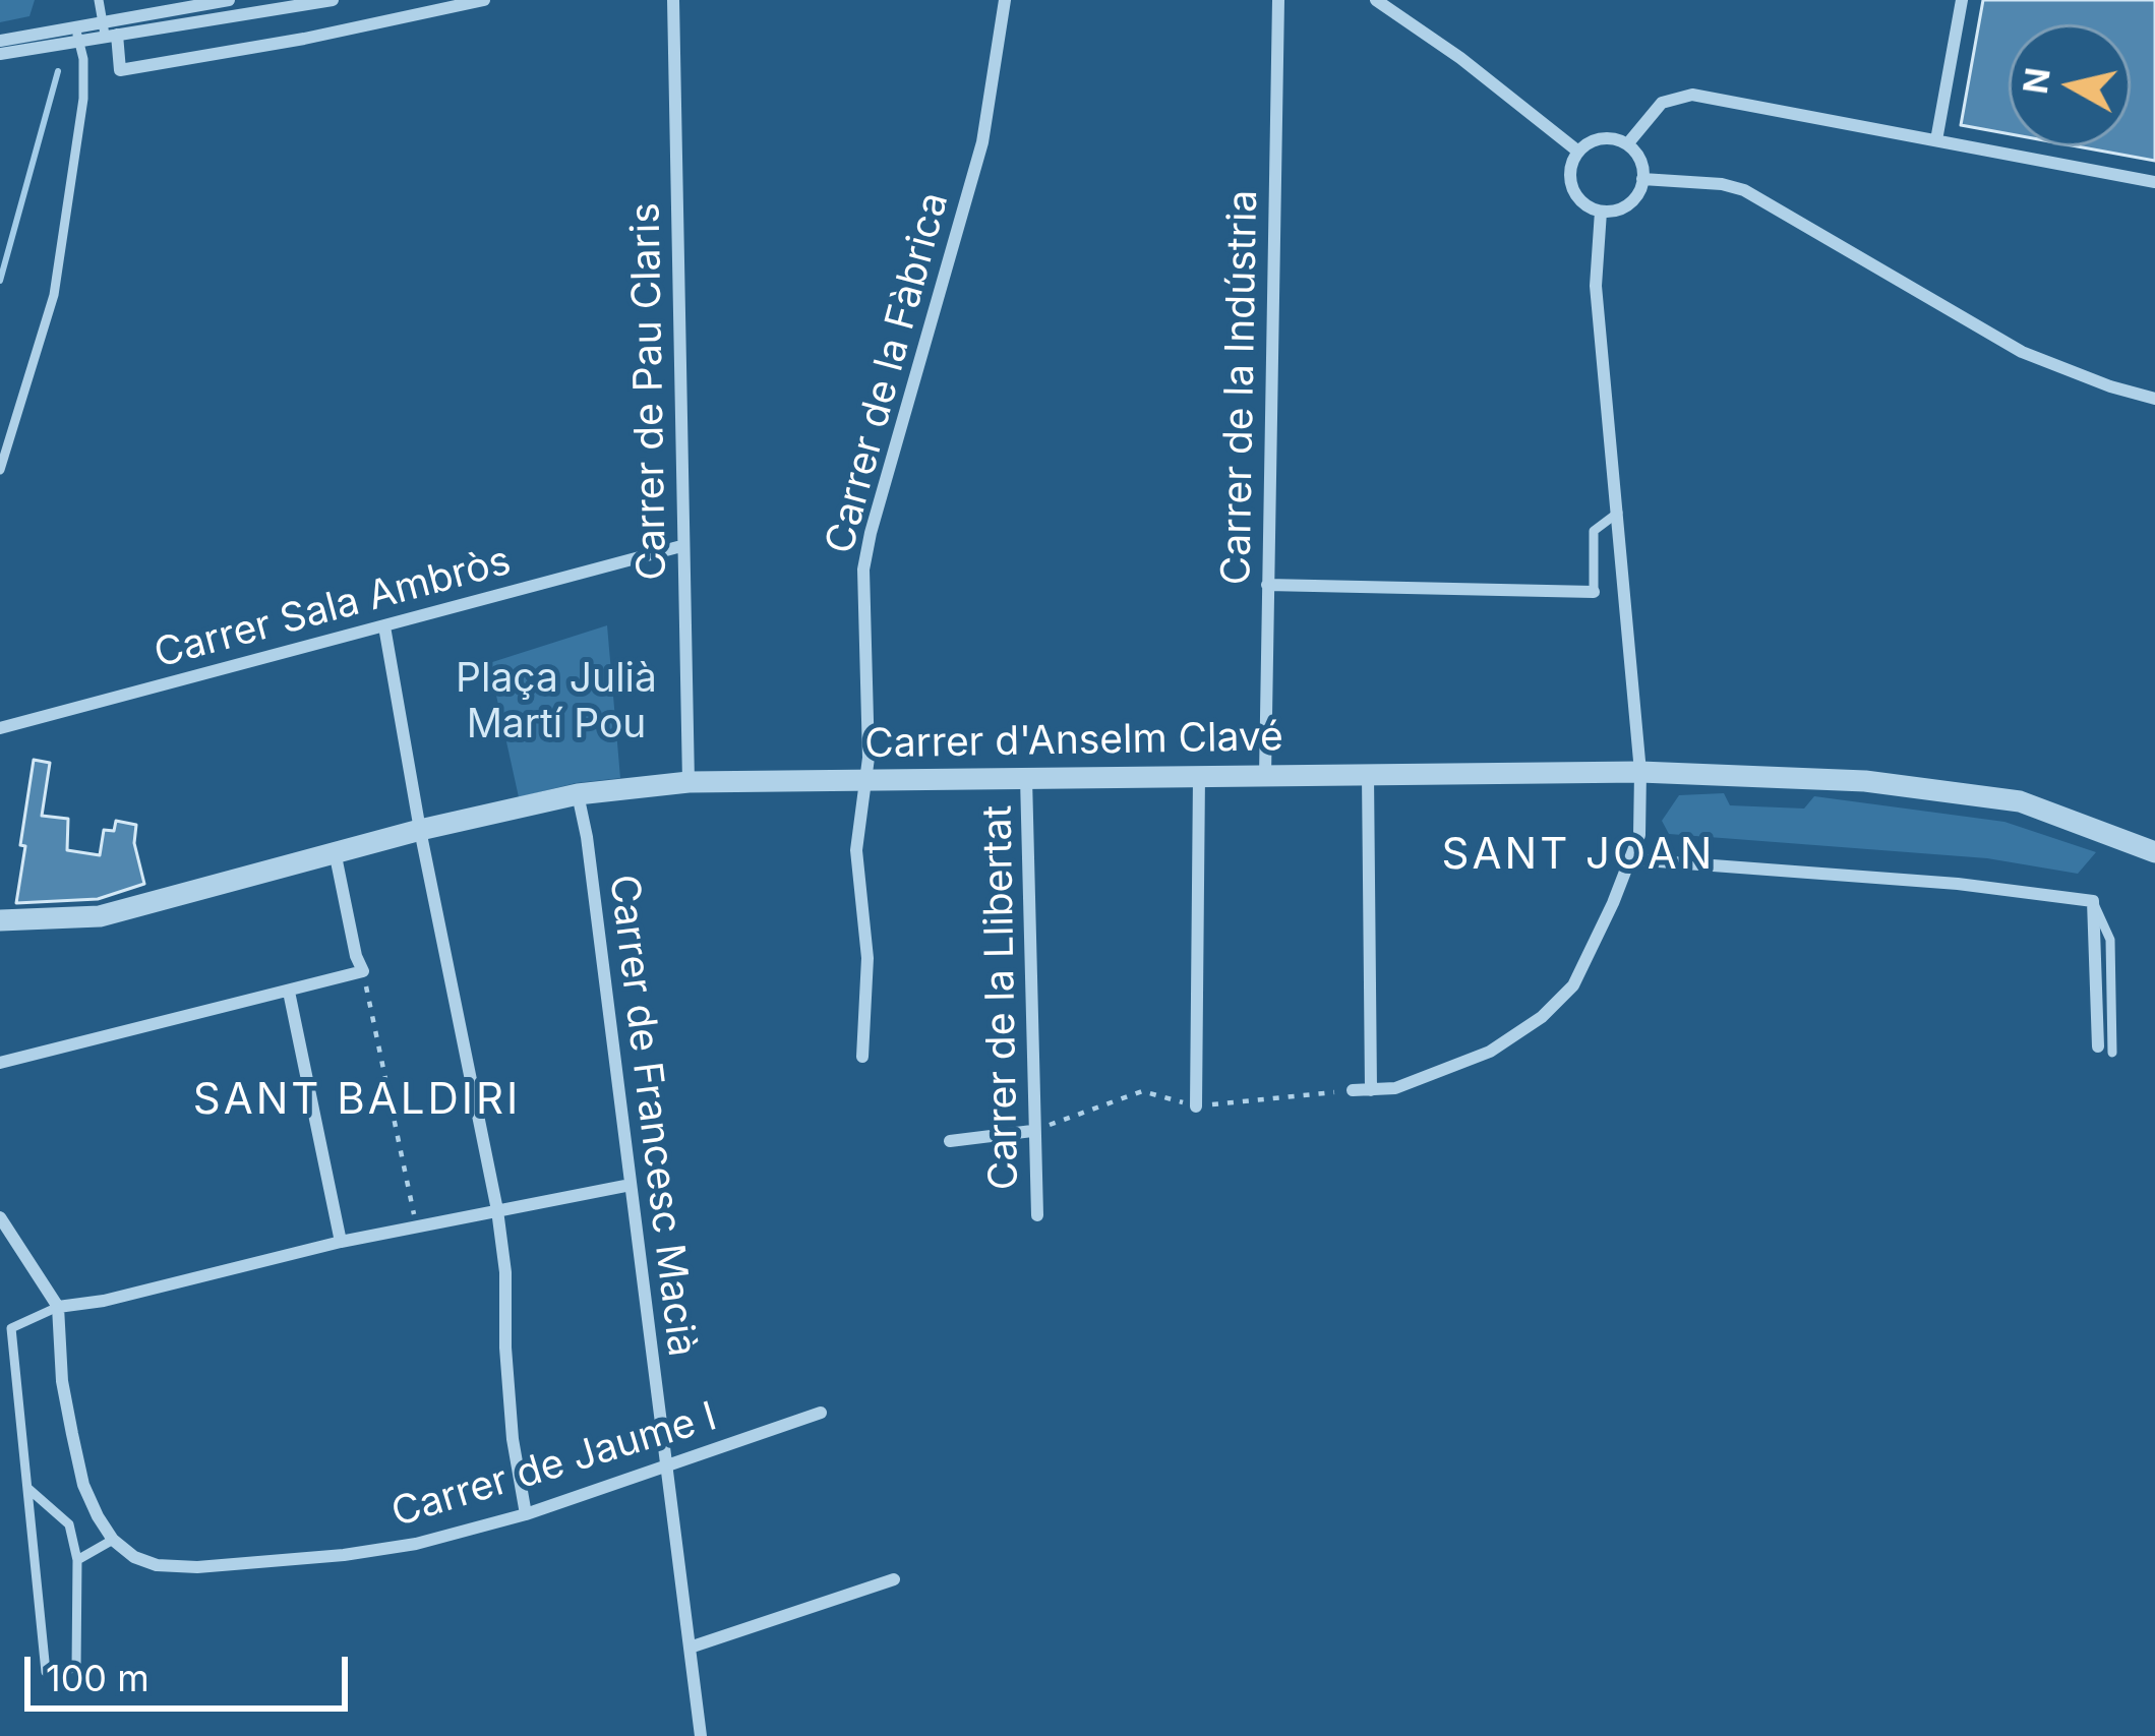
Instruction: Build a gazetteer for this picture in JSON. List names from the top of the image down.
{
  "streets": {
    "street": [
      "Carrer de la Fàbrica",
      "Carrer de la Indústria",
      "Carrer de Pau Claris",
      "Carrer Sala Ambròs",
      "Carrer d'Anselm Clavé",
      "Carrer de la Llibertat",
      "Carrer de Francesc Macià",
      "Carrer de Jaume I"
    ]
  },
  "crossings": [
    ["Carrer de la Fàbrica", "Carrer d'Anselm Clavé"],
    ["Carrer de la Indústria", "Carrer d'Anselm Clavé"],
    ["Carrer de Pau Claris", "Carrer Sala Ambròs"],
    ["Carrer de Pau Claris", "Carrer d'Anselm Clavé"],
    ["Carrer d'Anselm Clavé", "Carrer de la Llibertat"],
    ["Carrer d'Anselm Clavé", "Carrer de Francesc Macià"],
    ["Carrer de Francesc Macià", "Carrer de Jaume I"]
  ],
  "districts": ["SANT JOAN", "SANT BALDIRI"],
  "parks": ["Plaça Julià Martí Pou"],
  "scale_bar": "100 m",
  "north": "left"
}
